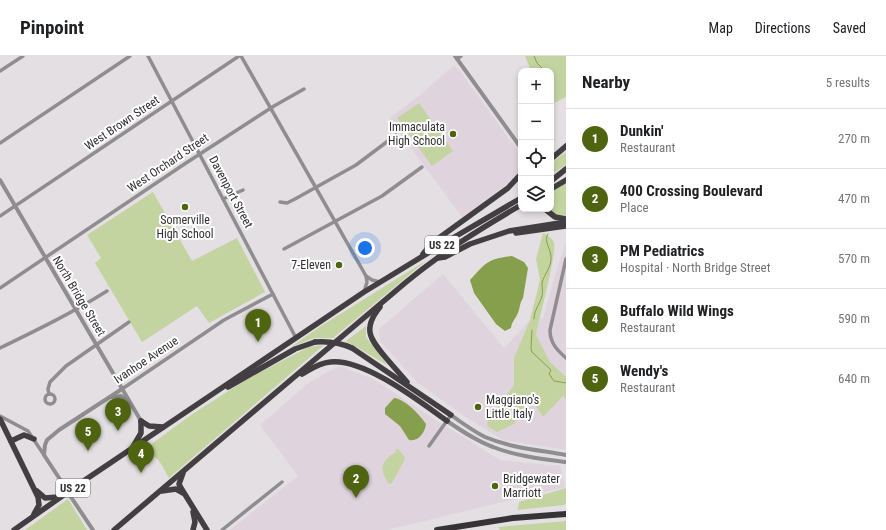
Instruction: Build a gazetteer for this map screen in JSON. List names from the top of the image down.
{
  "streets": {
    "highway": ["US 22"],
    "street": [
      "West Brown Street",
      "West Orchard Street",
      "Davenport Street",
      "North Bridge Street",
      "Ivanhoe Avenue"
    ]
  },
  "crossings": [
    ["West Brown Street", "Davenport Street"],
    ["West Brown Street", "North Bridge Street"],
    ["West Orchard Street", "Davenport Street"],
    ["West Orchard Street", "North Bridge Street"],
    ["Davenport Street", "US 22"],
    ["Davenport Street", "Ivanhoe Avenue"],
    ["North Bridge Street", "Ivanhoe Avenue"]
  ],
  "places": [
    "Immaculata High School",
    "Somerville High School",
    "7-Eleven",
    "Maggiano's Little Italy",
    "Bridgewater Marriott"
  ],
  "page": {
    "header": "Pinpoint",
    "nav": ["Map", "Directions", "Saved"],
    "heading": ["Nearby", "5 results"],
    "map_buttons": ["+", "−"],
    "list": [
      {
        "mark": "1",
        "name": "Dunkin'",
        "note": "Restaurant",
        "value": "270 m"
      },
      {
        "mark": "2",
        "name": "400 Crossing Boulevard",
        "note": "Place",
        "value": "470 m"
      },
      {
        "mark": "3",
        "name": "PM Pediatrics",
        "note": "Hospital · North Bridge Street",
        "value": "570 m"
      },
      {
        "mark": "4",
        "name": "Buffalo Wild Wings",
        "note": "Restaurant",
        "value": "590 m"
      },
      {
        "mark": "5",
        "name": "Wendy's",
        "note": "Restaurant",
        "value": "640 m"
      }
    ],
    "pins": [
      "1",
      "3",
      "5",
      "4",
      "2"
    ]
  }
}
